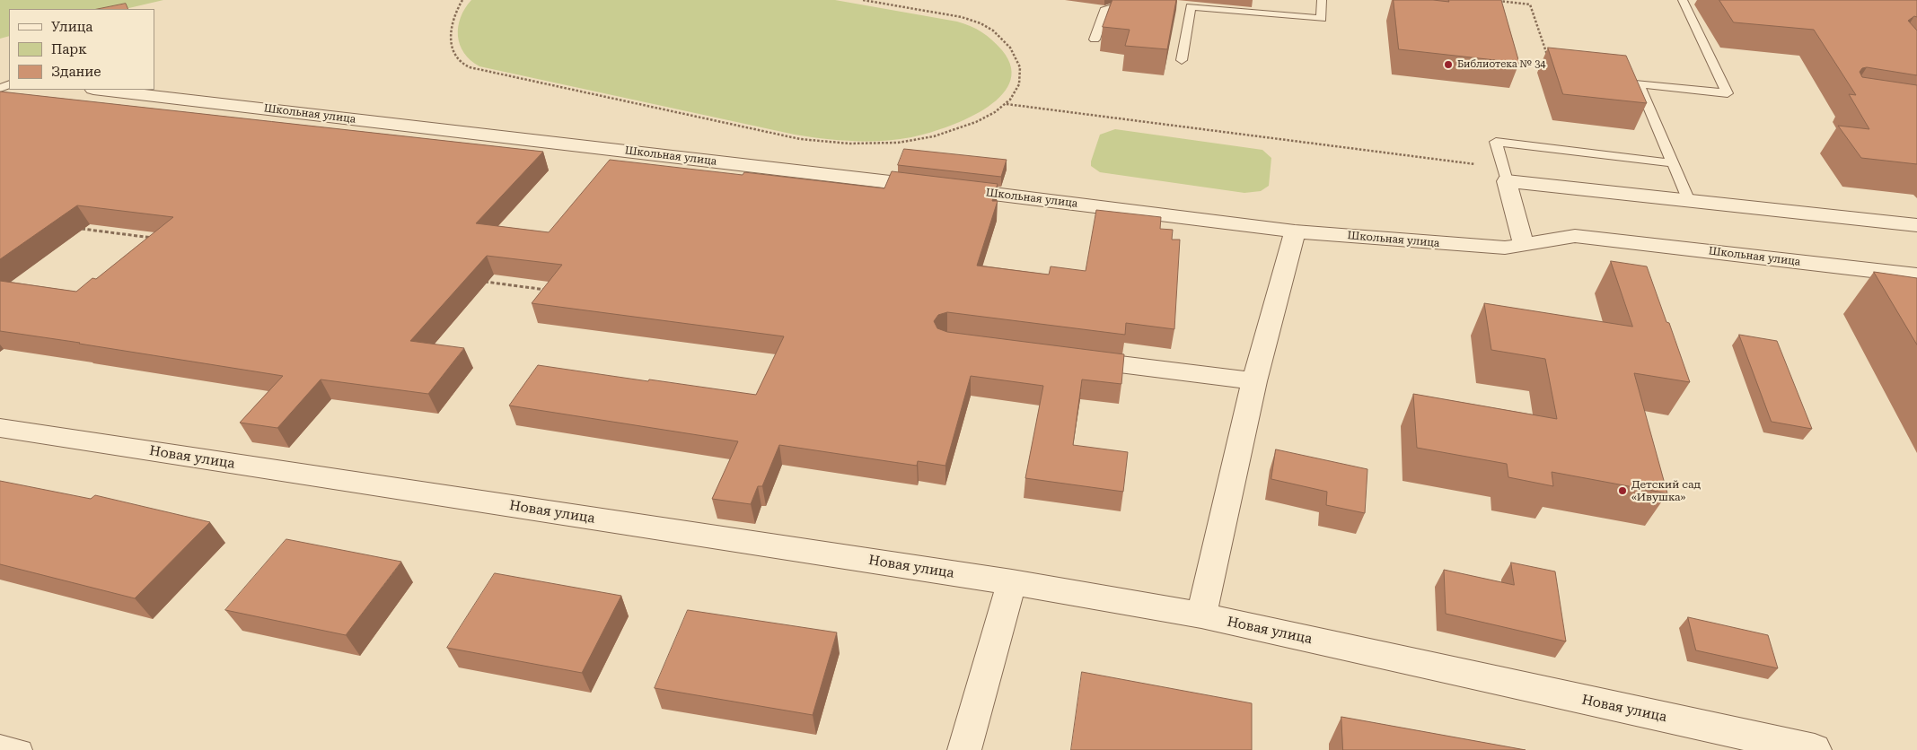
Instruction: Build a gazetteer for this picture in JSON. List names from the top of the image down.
{
  "streets": {
    "street": ["Школьная улица", "Новая улица"]
  },
  "places": ["Библиотека № 34", "Детский сад «Ивушка»"],
  "legend": ["Улица", "Парк", "Здание"]
}
